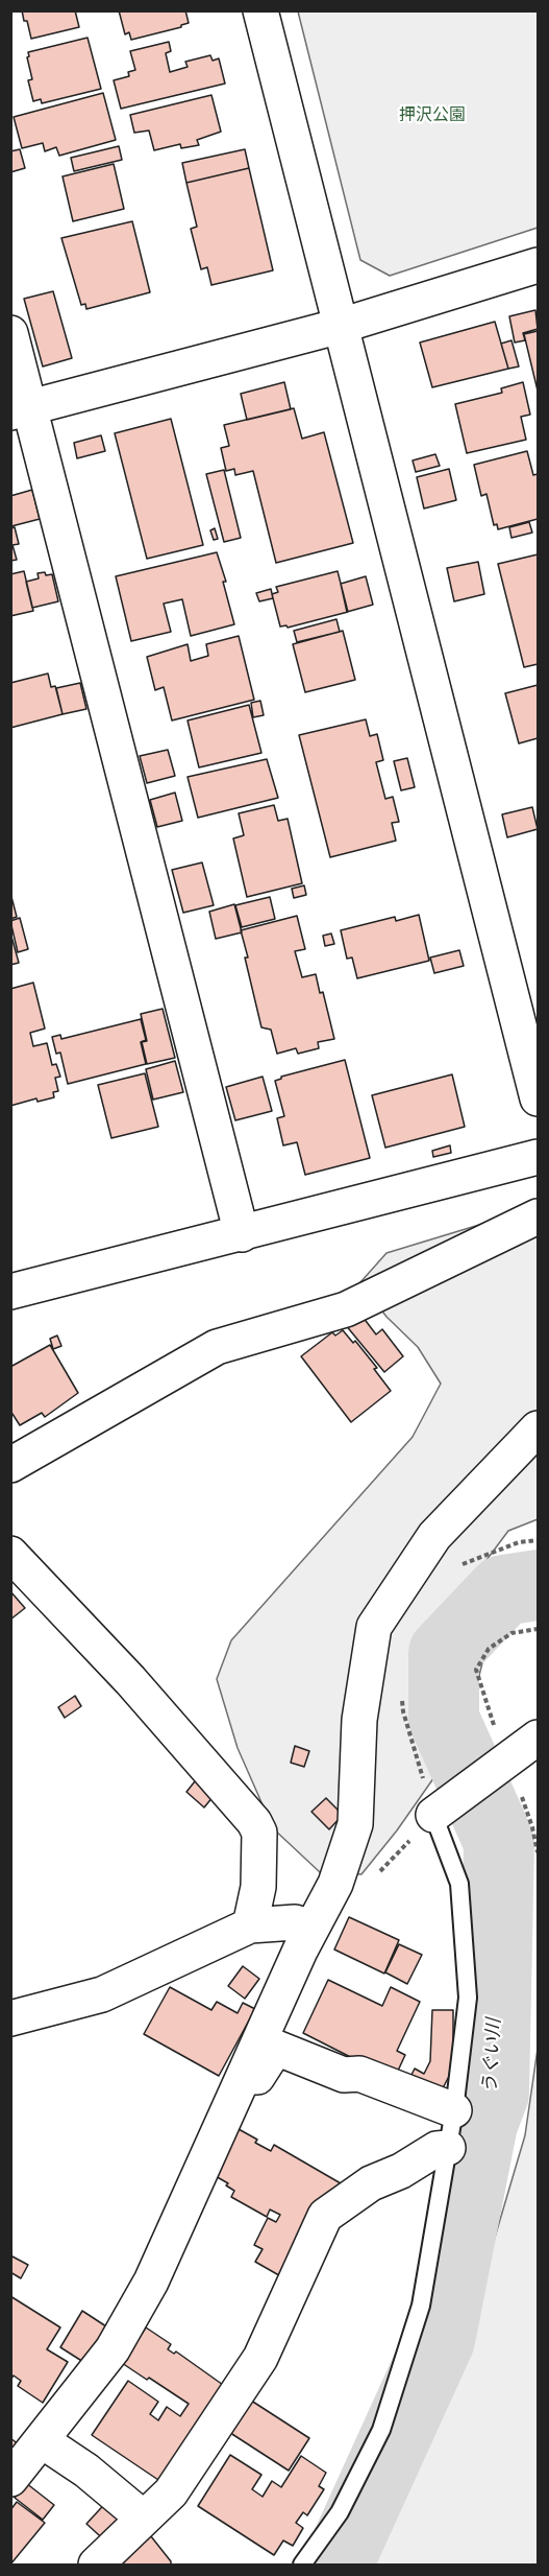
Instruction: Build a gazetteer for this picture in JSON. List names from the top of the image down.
{
  "water": ["うぐい川"],
  "parks": ["押沢公園"]
}
